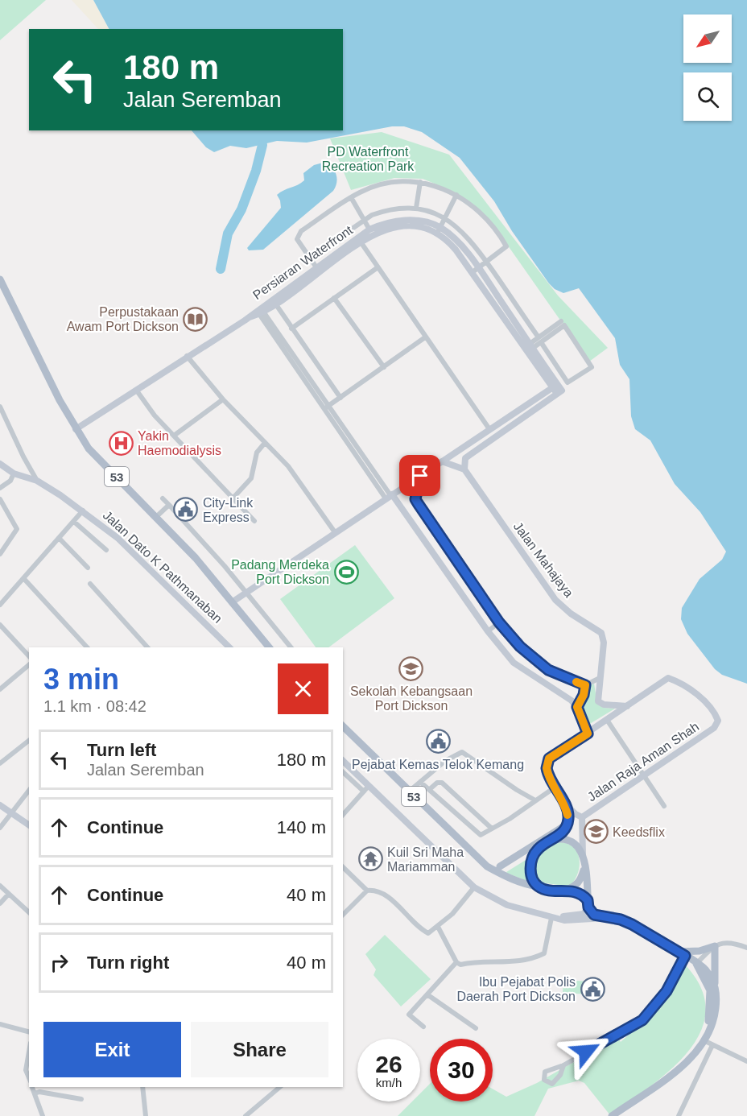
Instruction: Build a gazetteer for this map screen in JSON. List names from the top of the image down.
{
  "streets": {
    "main road": ["53"],
    "street": [
      "Persiaran Waterfront",
      "Jalan Mahajaya",
      "Jalan Dato K Pathmanaban",
      "Jalan Raja Aman Shah"
    ]
  },
  "crossings": [
    ["Persiaran Waterfront", "53"],
    ["53", "Jalan Raja Aman Shah"]
  ],
  "parks": ["PD Waterfront Recreation Park"],
  "places": {
    "library": ["Perpustakaan Awam Port Dickson"],
    "hospital": ["Yakin Haemodialysis"],
    "public building": ["City-Link Express", "Pejabat Kemas Telok Kemang", "Ibu Pejabat Polis Daerah Port Dickson"],
    "sports": ["Padang Merdeka Port Dickson"],
    "school or university": ["Sekolah Kebangsaan Port Dickson", "Keedsflix"],
    "temple": ["Kuil Sri Maha Mariamman"]
  },
  "north": "bottom left",
  "page": {
    "turn": ["180 m", "Jalan Seremban"],
    "heading": ["3 min", "1.1 km · 08:42"],
    "list": [
      {
        "name": "Turn left",
        "note": "Jalan Seremban",
        "value": "180 m"
      },
      {
        "name": "Continue",
        "value": "140 m"
      },
      {
        "name": "Continue",
        "value": "40 m"
      },
      {
        "name": "Turn right",
        "value": "40 m"
      }
    ],
    "buttons": ["Exit", "Share"],
    "speed": "26 km/h",
    "limit": "30"
  }
}
